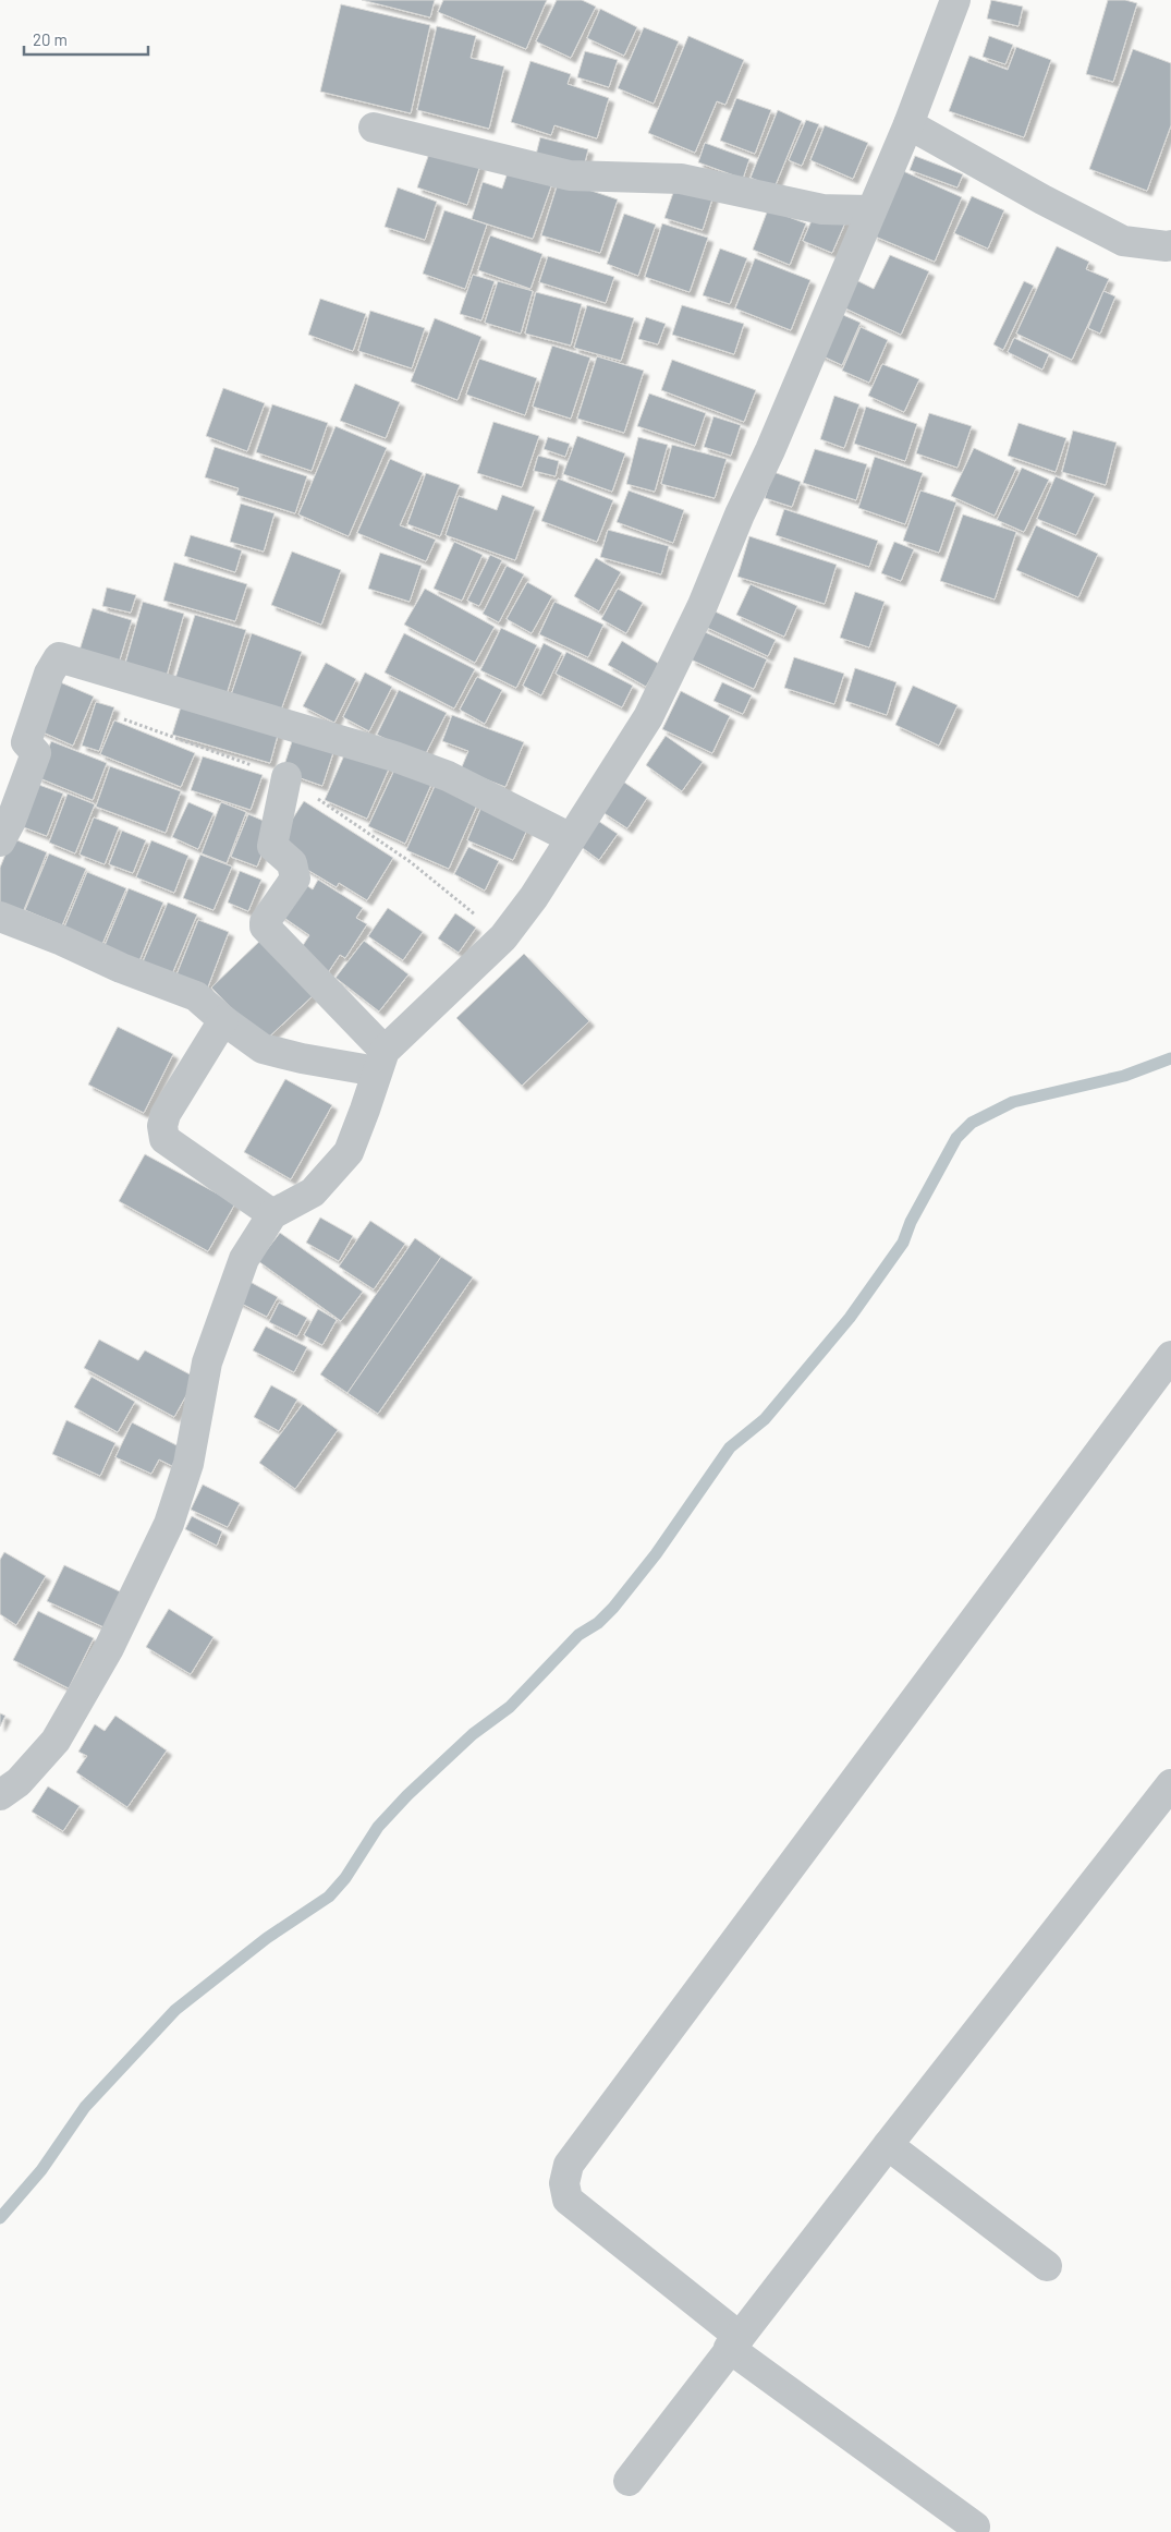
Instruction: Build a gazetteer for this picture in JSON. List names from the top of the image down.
{
  "scale_bar": "20 m"
}
